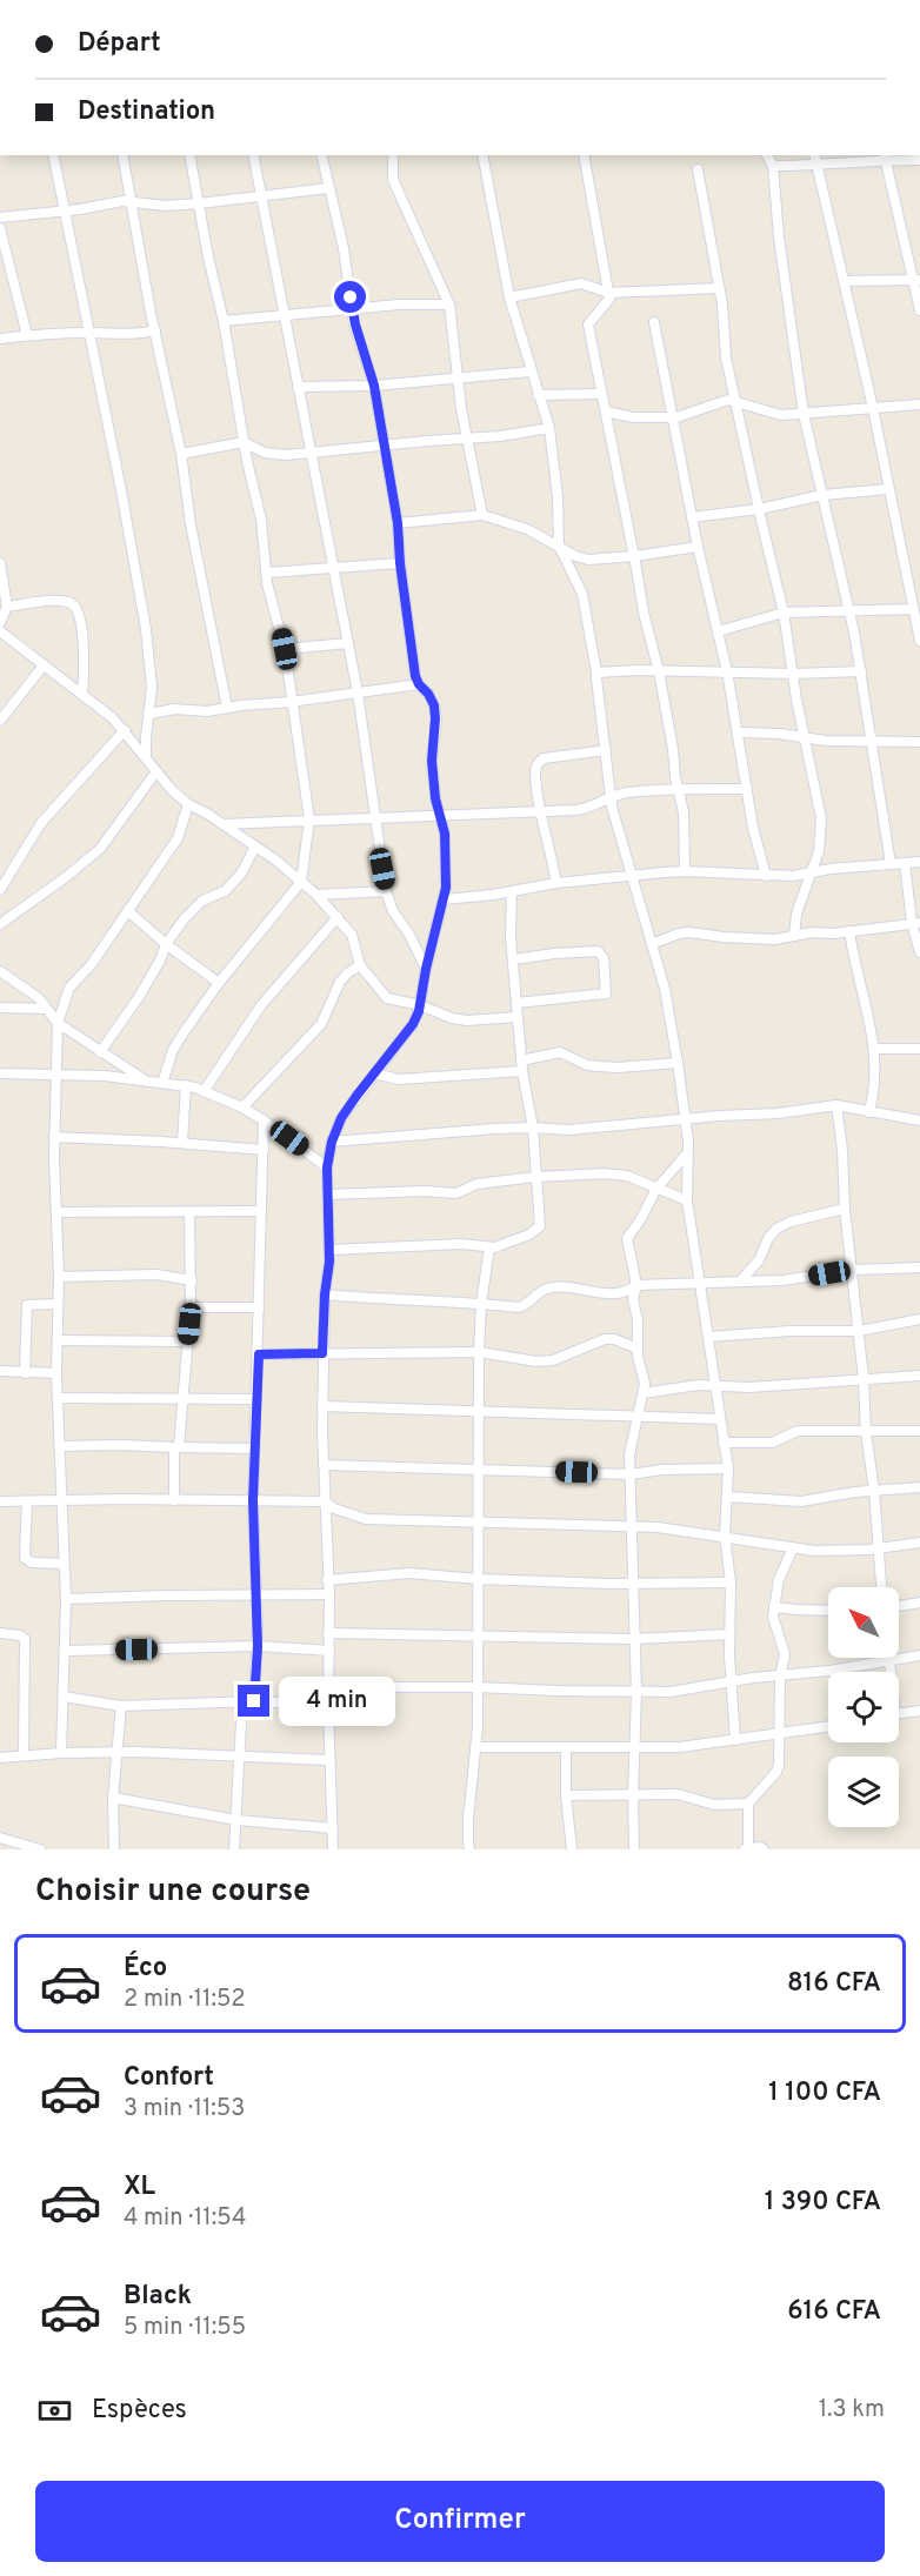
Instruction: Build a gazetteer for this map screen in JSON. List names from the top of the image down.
{
  "north": "top left",
  "page": {
    "banner": ["Départ", "Destination"],
    "bubble": "4 min",
    "heading": "Choisir une course",
    "list": [
      {
        "name": "Éco",
        "note": "2 min · 11:52",
        "value": "816 CFA"
      },
      {
        "name": "Confort",
        "note": "3 min · 11:53",
        "value": "1 100 CFA"
      },
      {
        "name": "XL",
        "note": "4 min · 11:54",
        "value": "1 390 CFA"
      },
      {
        "name": "Black",
        "note": "5 min · 11:55",
        "value": "616 CFA"
      }
    ],
    "pay": ["Espèces", "1.3 km"],
    "buttons": "Confirmer"
  }
}
